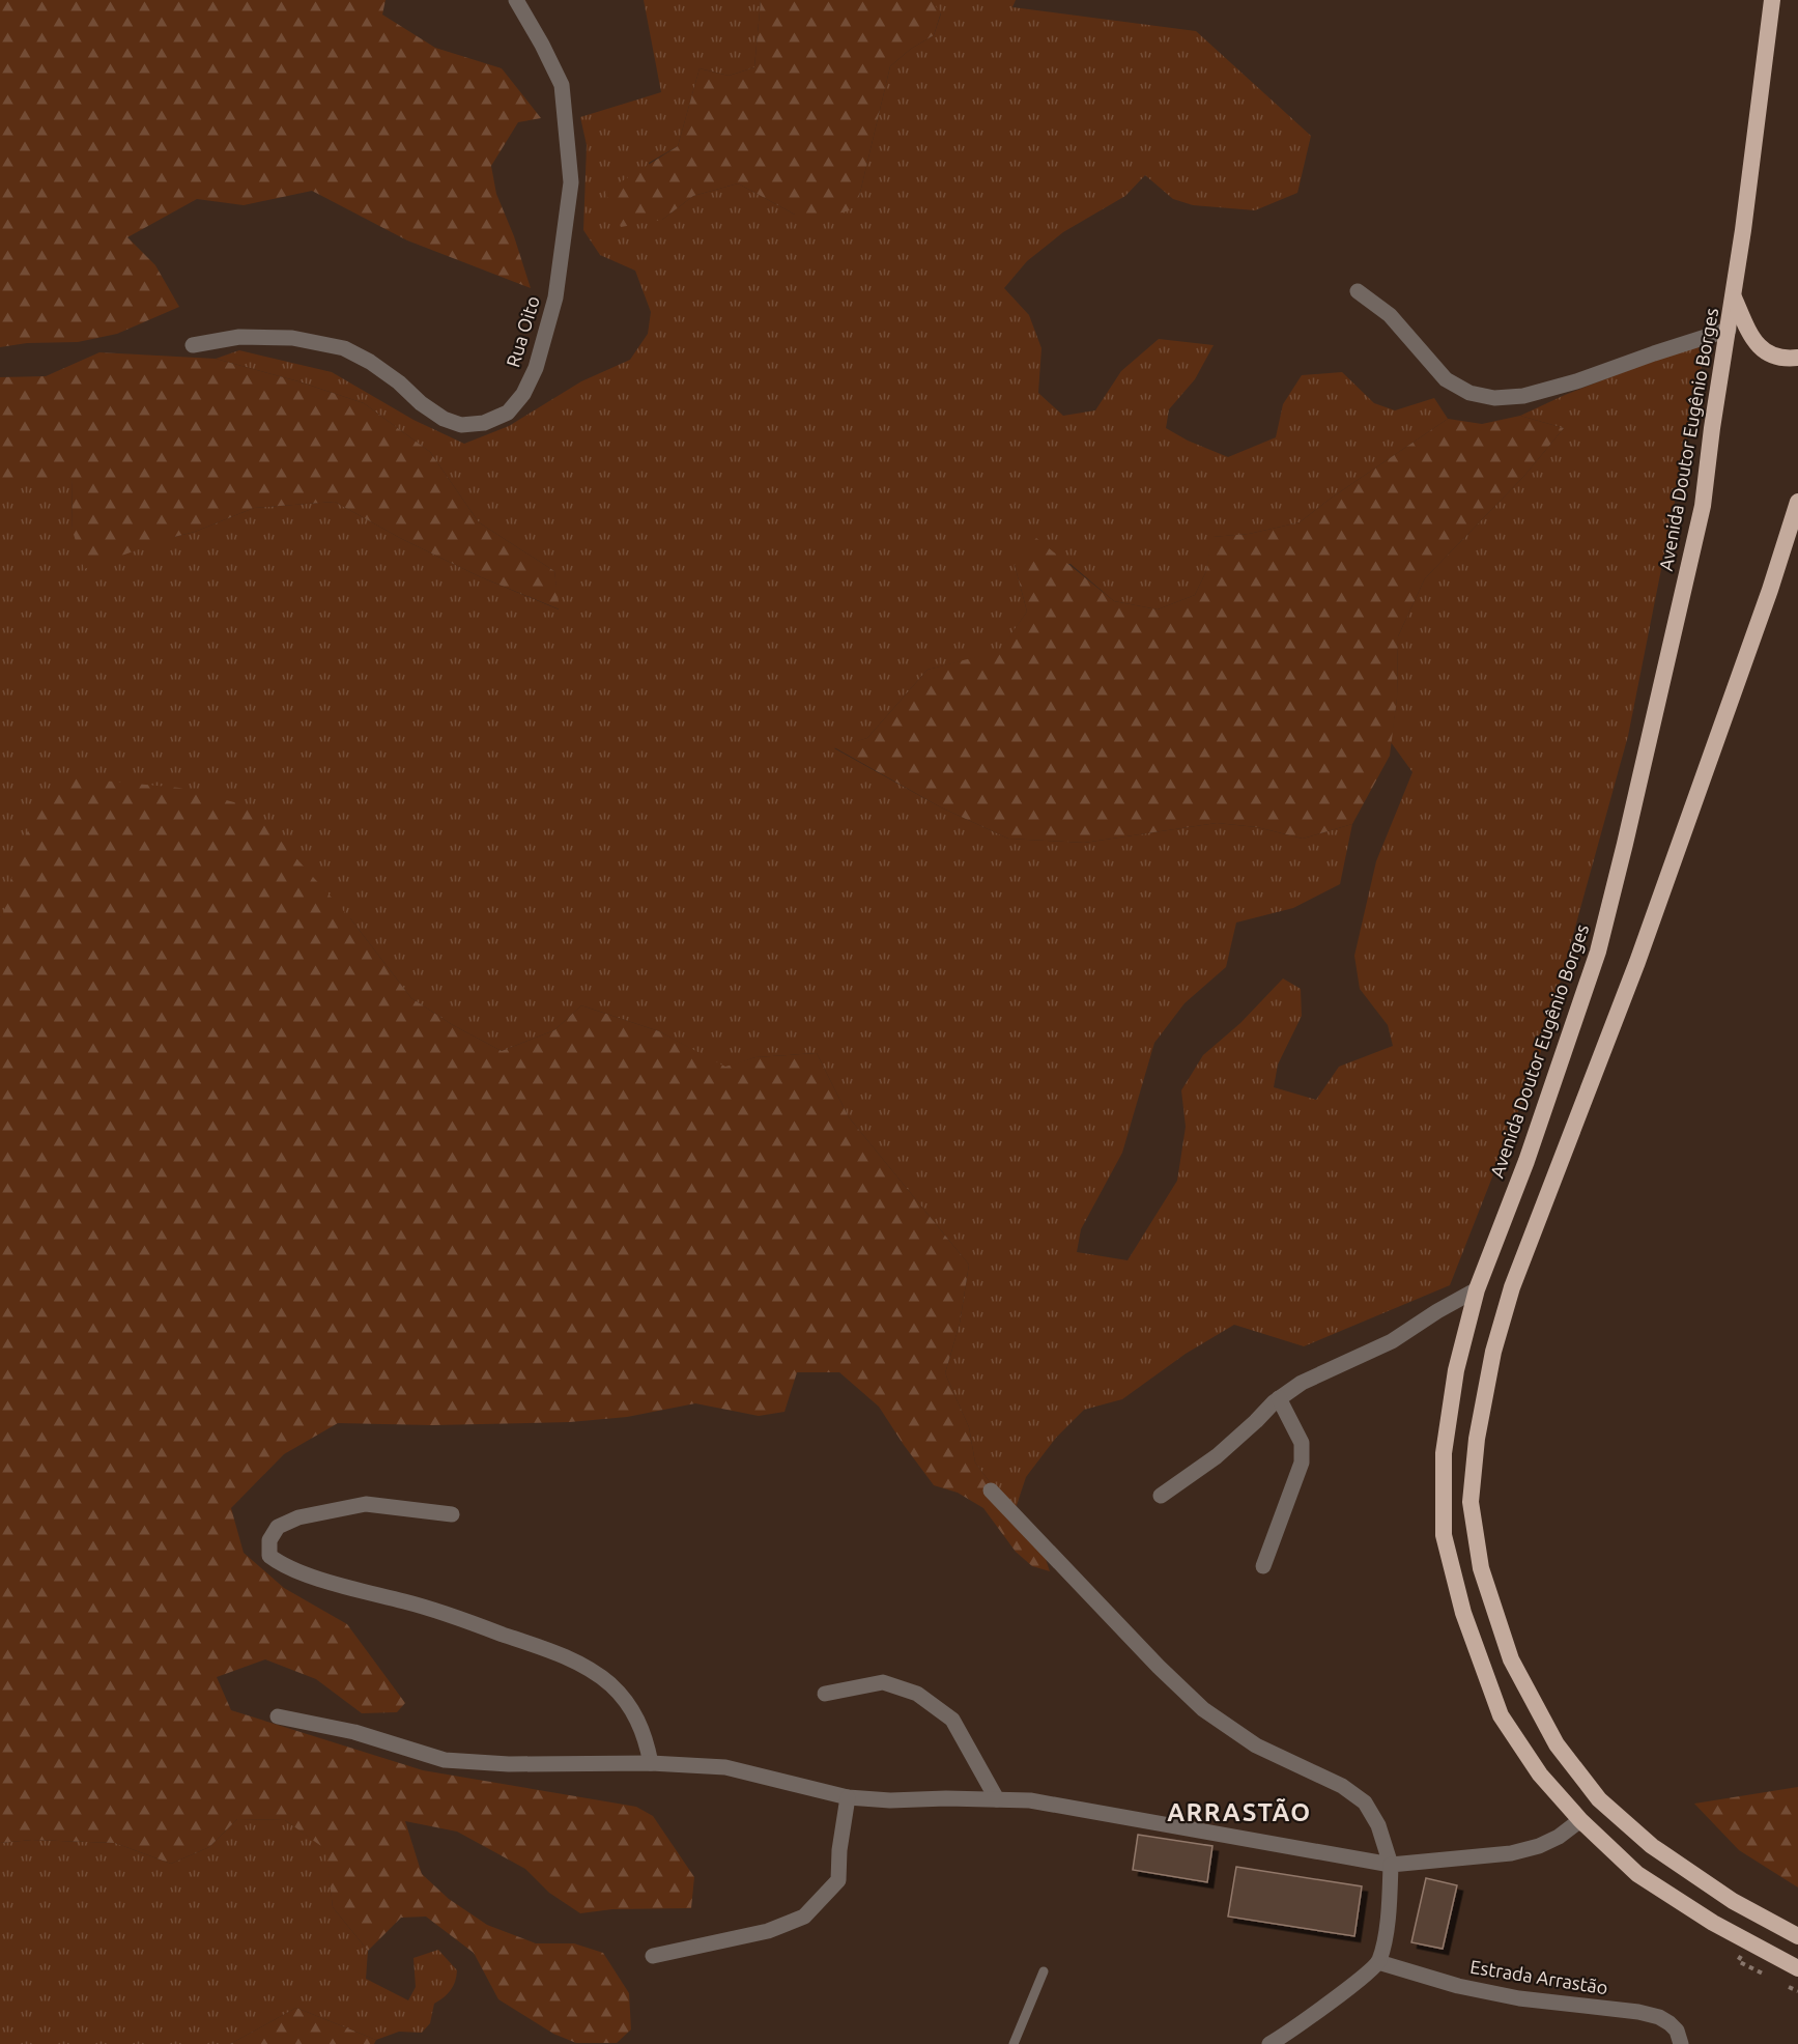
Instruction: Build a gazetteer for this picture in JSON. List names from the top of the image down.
{
  "streets": {
    "highway": ["Avenida Doutor Eugênio Borges"],
    "street": ["Rua Oito", "Estrada Arrastão"]
  },
  "districts": ["ARRASTÃO"]
}
